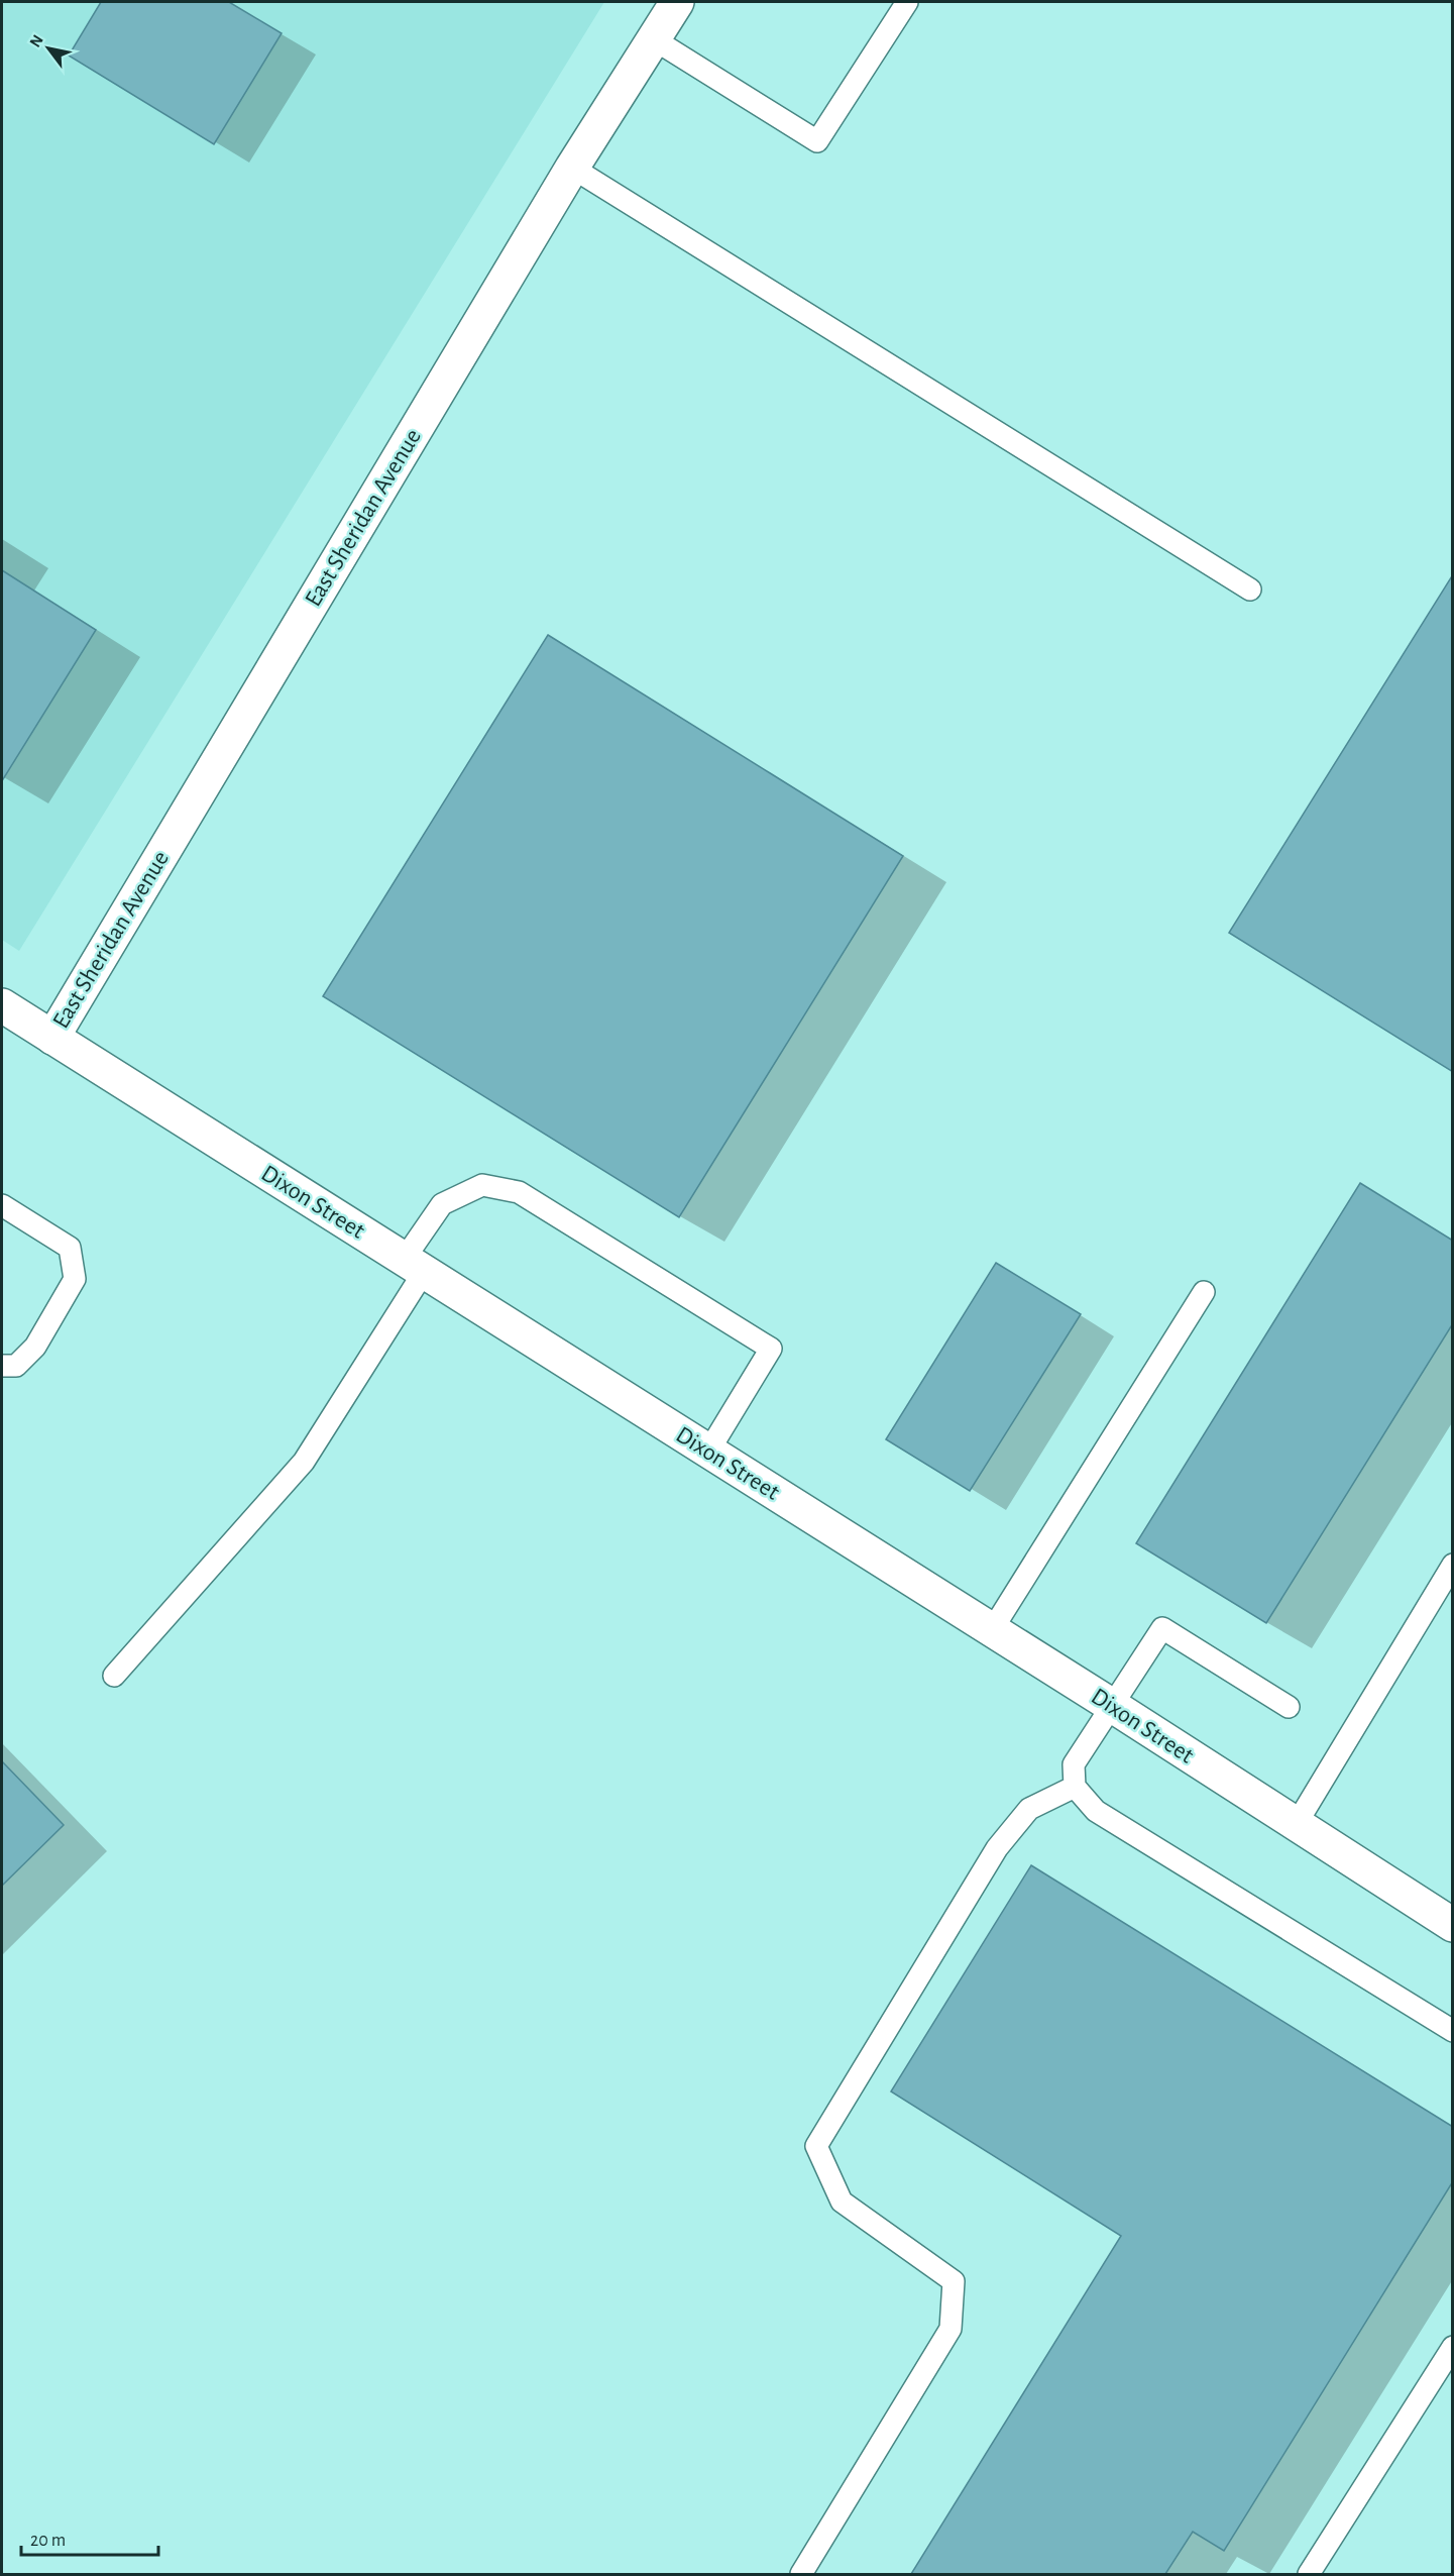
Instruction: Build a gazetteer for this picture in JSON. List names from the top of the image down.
{
  "streets": {
    "street": ["East Sheridan Avenue", "Dixon Street"]
  },
  "crossings": [
    ["East Sheridan Avenue", "Dixon Street"]
  ],
  "scale_bar": "20 m",
  "north": "top left"
}
